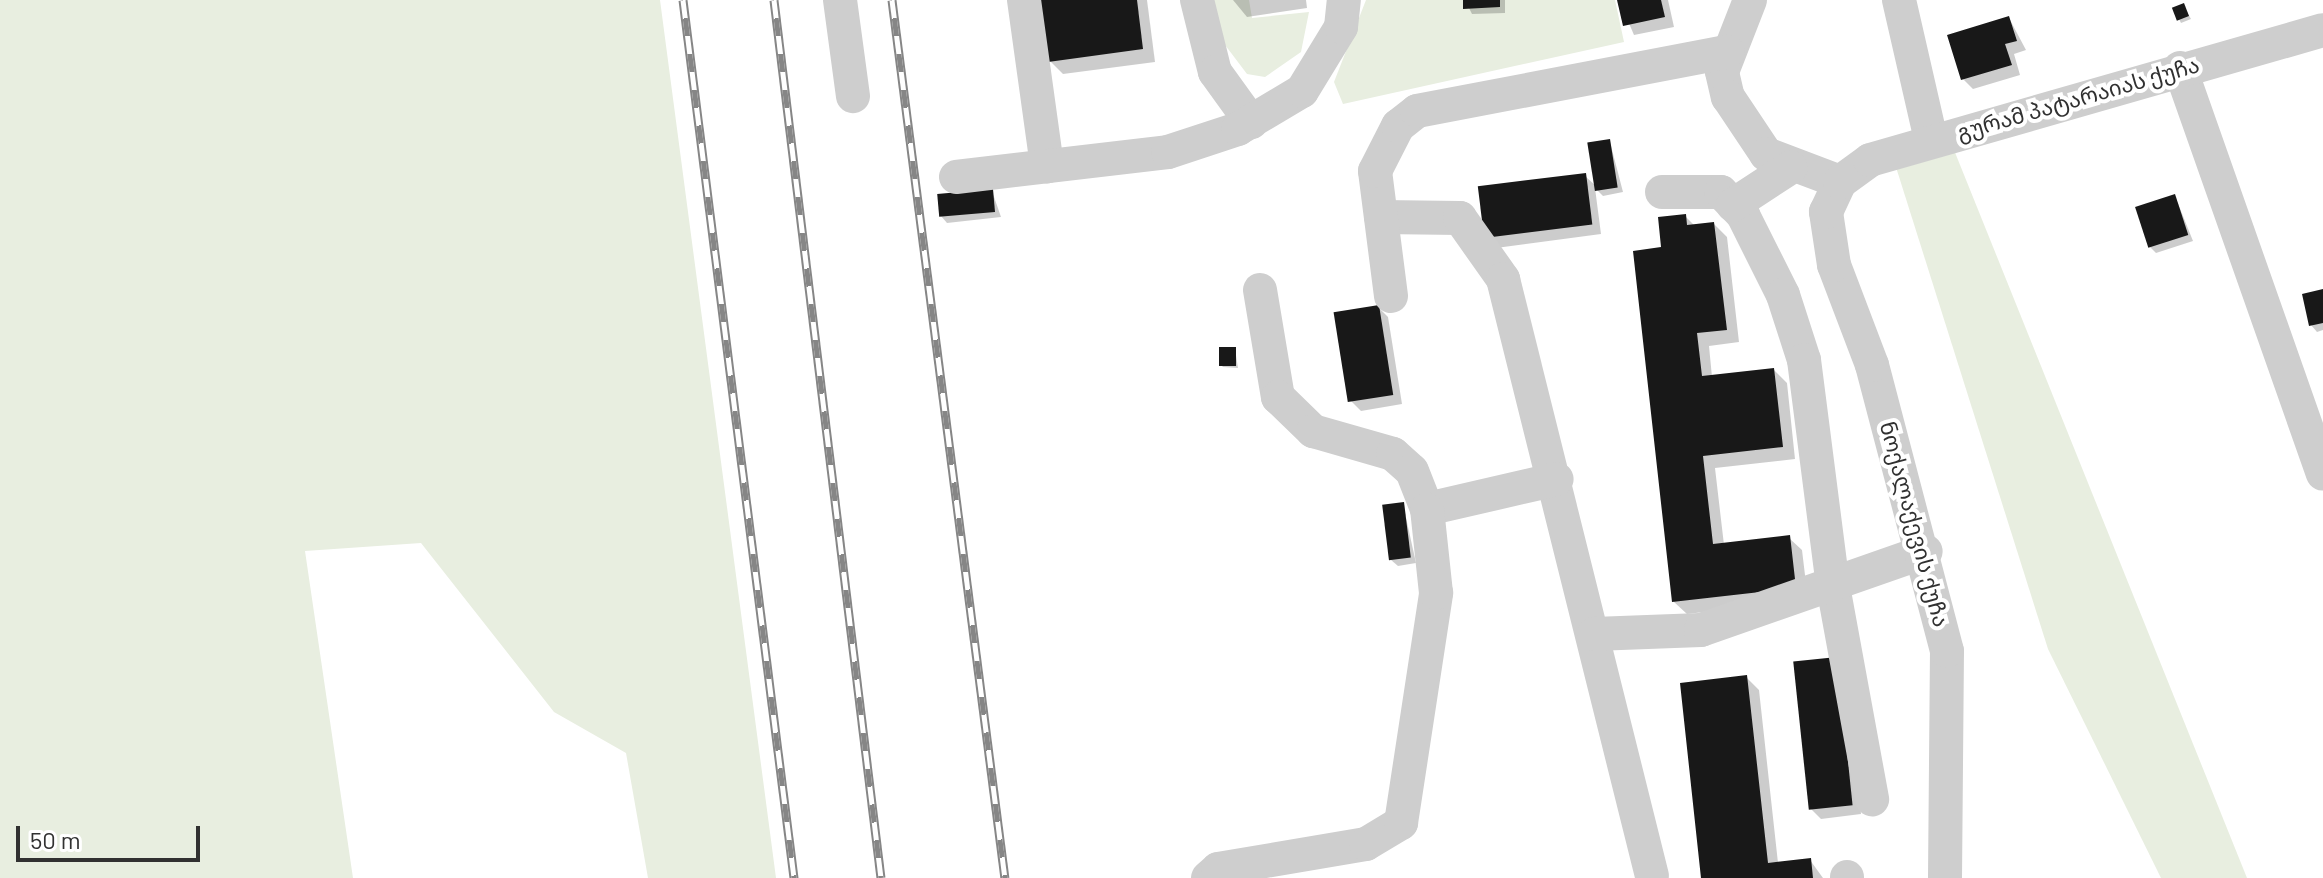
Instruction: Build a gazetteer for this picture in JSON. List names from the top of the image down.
{
  "streets": {
    "street": ["გურამ პატარაიას ქუჩა", "ნოქალაქევის ქუჩა"]
  },
  "crossings": [
    ["გურამ პატარაიას ქუჩა", "ნოქალაქევის ქუჩა"]
  ],
  "scale_bar": "50 m"
}
